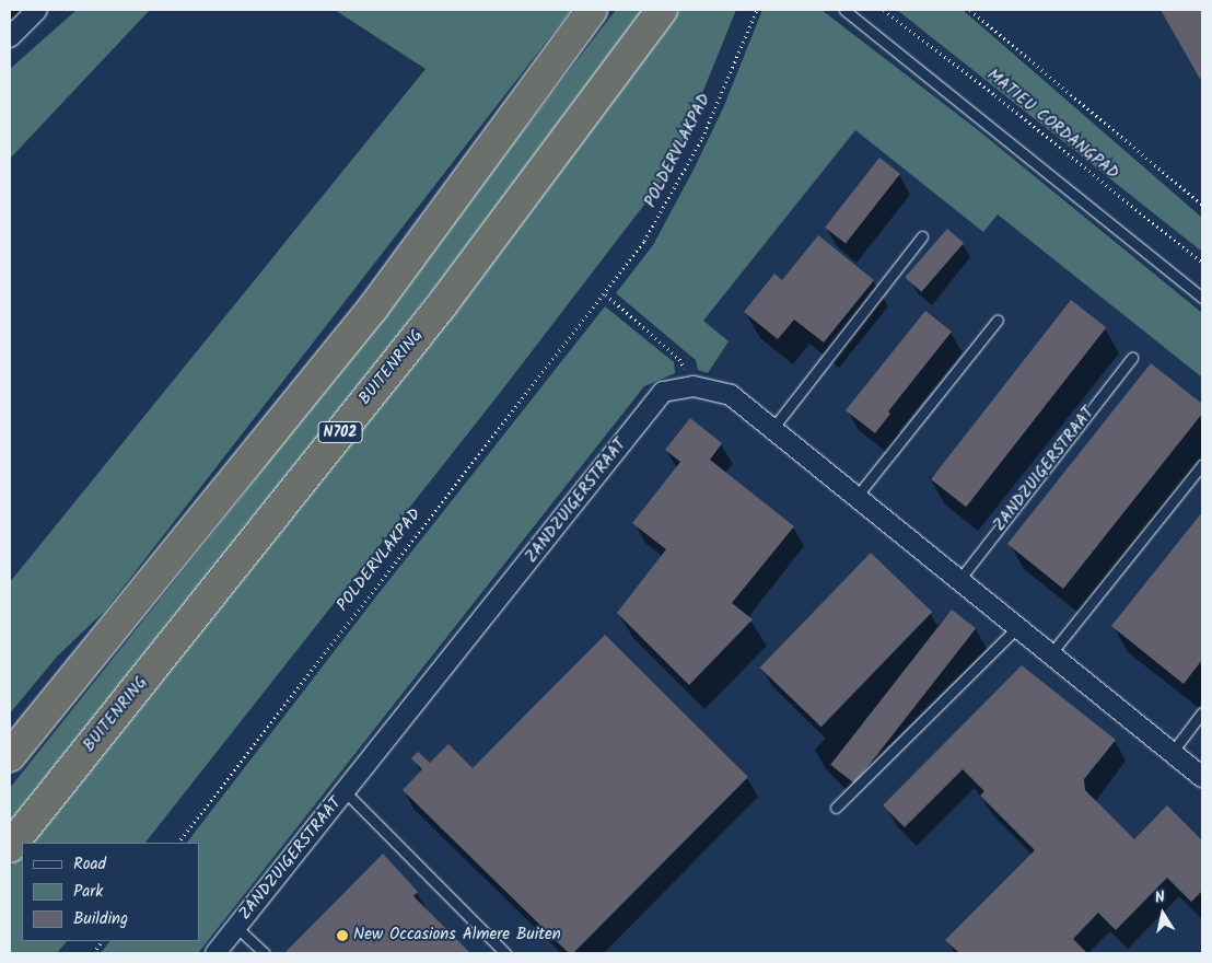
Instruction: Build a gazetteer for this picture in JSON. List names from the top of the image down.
{
  "streets": {
    "highway": ["BUITENRING", "N702"],
    "street": ["ZANDZUIGERSTRAAT"],
    "path": ["MATIEU CORDANGPAD", "POLDERVLAKPAD"]
  },
  "places": ["New Occasions Almere Buiten"],
  "legend": ["Road", "Park", "Building"],
  "north": "top"
}
